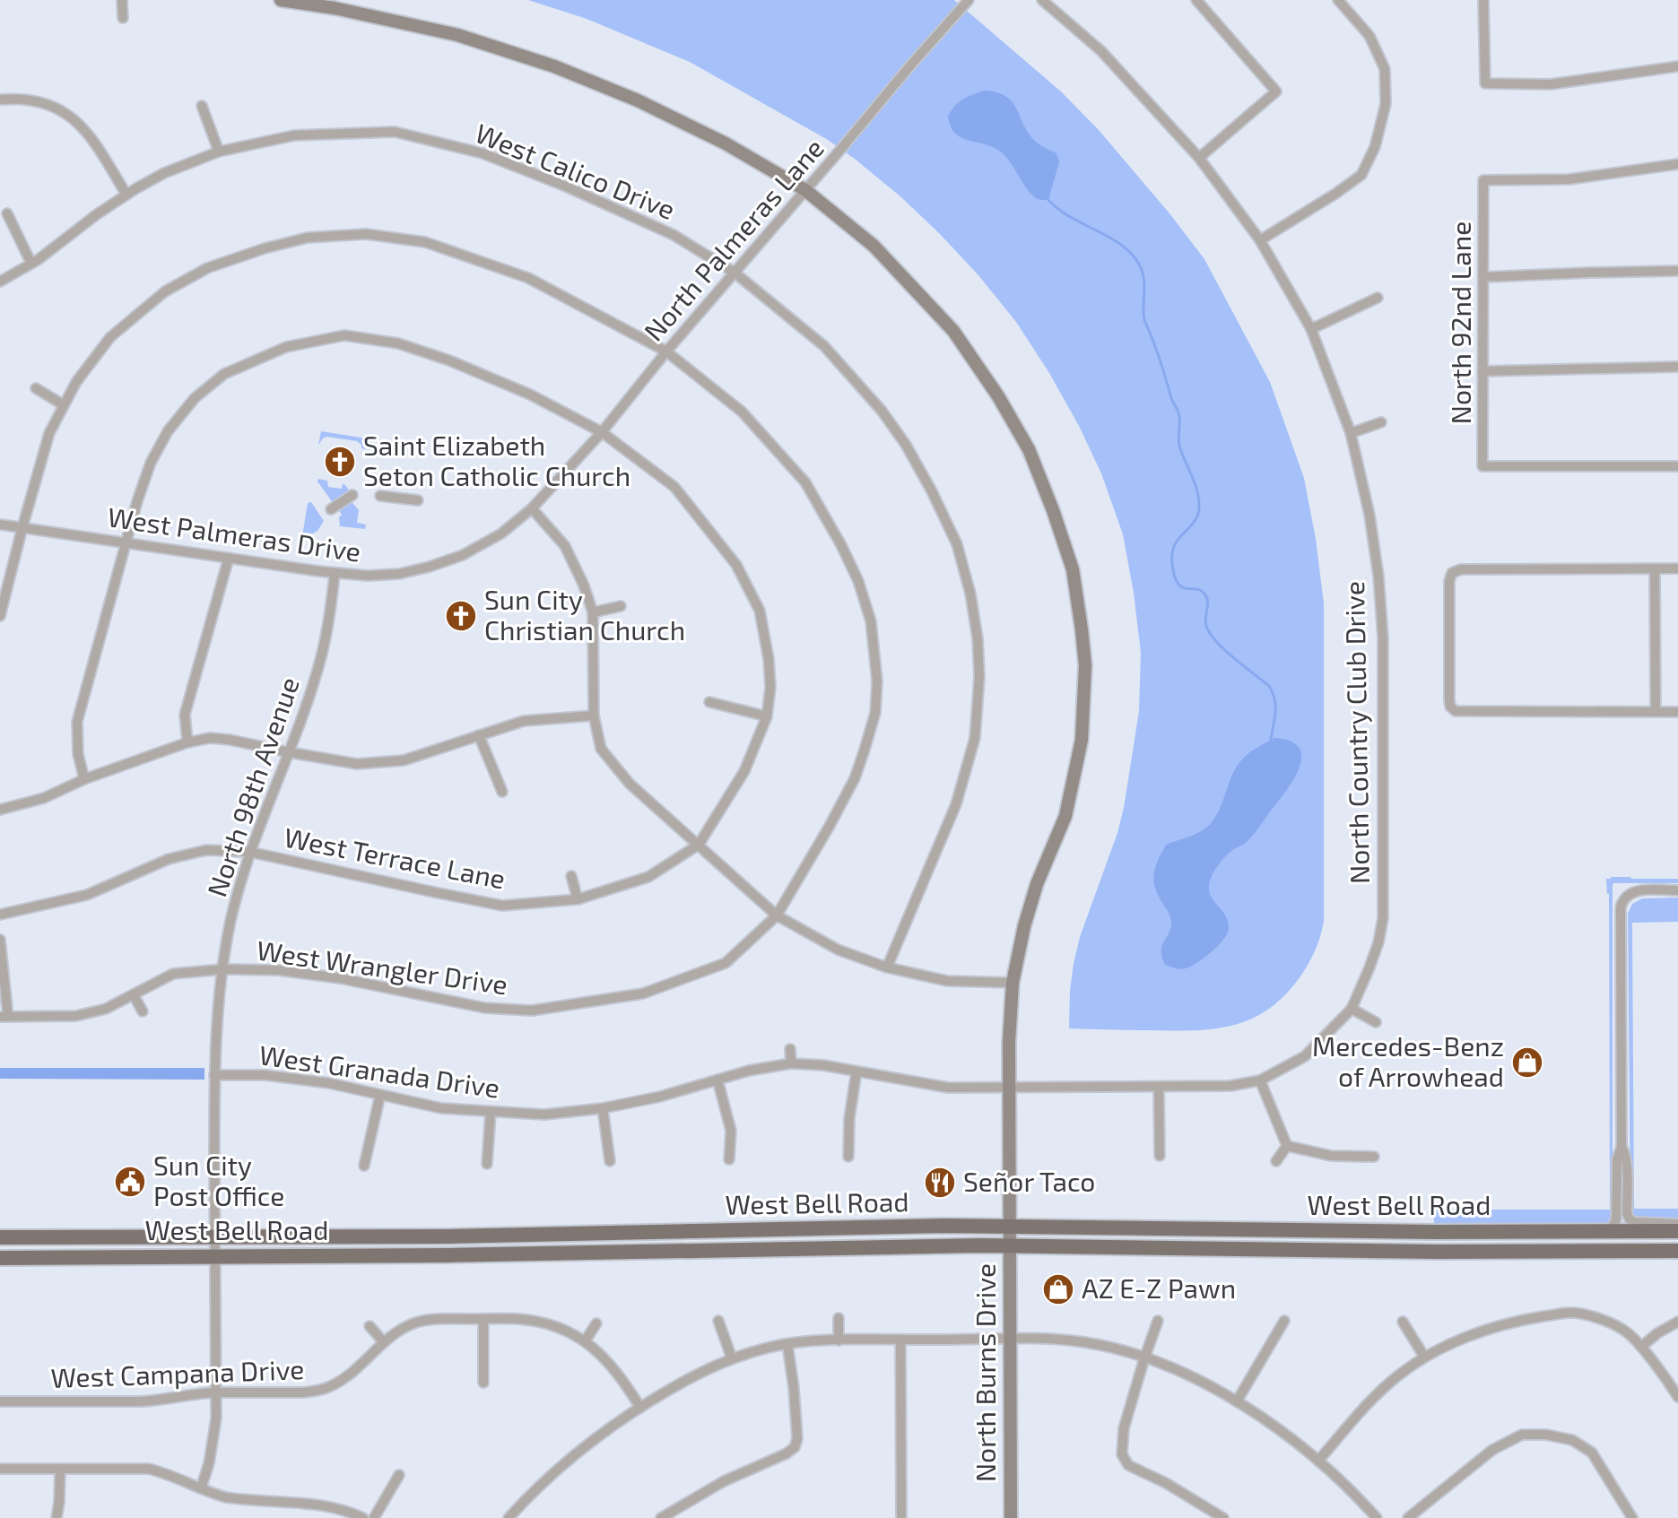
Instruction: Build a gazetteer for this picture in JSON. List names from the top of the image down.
{
  "streets": {
    "main road": ["West Bell Road"],
    "street": [
      "West Calico Drive",
      "North Palmeras Lane",
      "North 92nd Lane",
      "West Palmeras Drive",
      "North Country Club Drive",
      "North 98th Avenue",
      "West Terrace Lane",
      "West Wrangler Drive",
      "West Granada Drive",
      "North Burns Drive",
      "West Campana Drive"
    ]
  },
  "crossings": [
    ["West Calico Drive", "North Palmeras Lane"],
    ["North Palmeras Lane", "West Palmeras Drive"],
    ["North Palmeras Lane", "West Wrangler Drive"],
    ["North Palmeras Lane", "North Burns Drive"],
    ["West Palmeras Drive", "North 98th Avenue"],
    ["West Palmeras Drive", "West Wrangler Drive"],
    ["North Country Club Drive", "West Granada Drive"],
    ["North 98th Avenue", "West Terrace Lane"],
    ["North 98th Avenue", "West Wrangler Drive"],
    ["North 98th Avenue", "West Granada Drive"],
    ["North 98th Avenue", "West Bell Road"],
    ["North 98th Avenue", "West Campana Drive"],
    ["West Granada Drive", "North Burns Drive"],
    ["West Bell Road", "North Burns Drive"]
  ],
  "places": {
    "church": ["Saint Elizabeth Seton Catholic Church", "Sun City Christian Church"],
    "shop": ["Mercedes-Benz of Arrowhead", "AZ E-Z Pawn"],
    "public building": ["Sun City Post Office"],
    "restaurant": ["Señor Taco"]
  }
}
